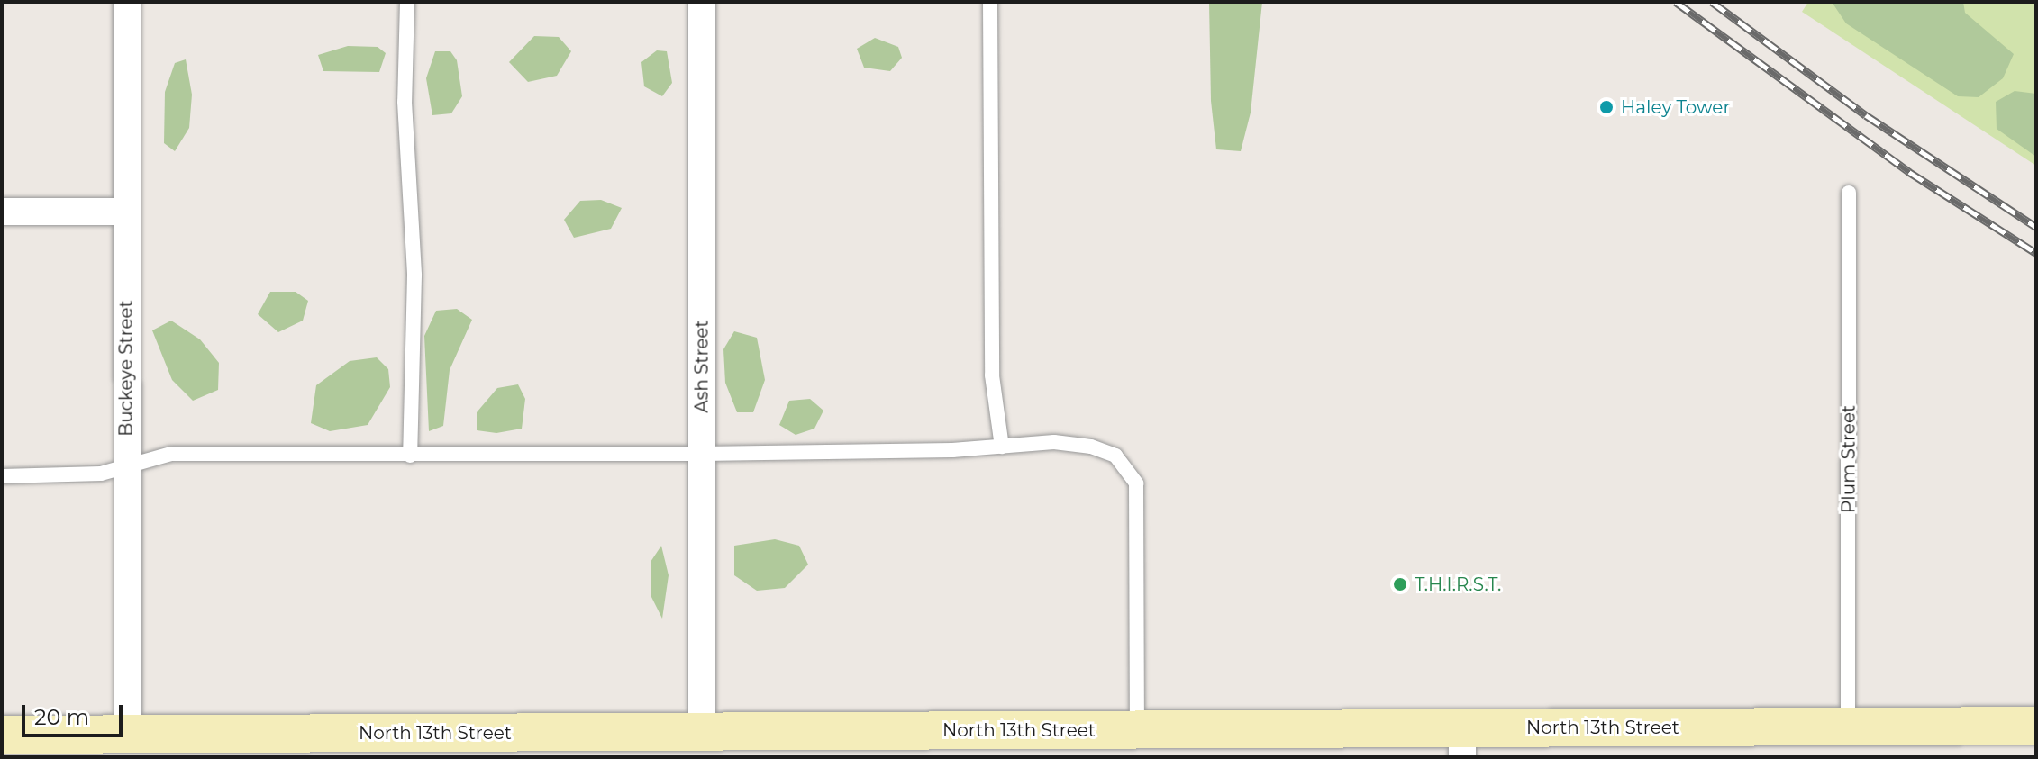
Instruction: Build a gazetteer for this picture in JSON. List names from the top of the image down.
{
  "streets": {
    "main road": ["North 13th Street"],
    "street": ["Ash Street", "Buckeye Street"],
    "lane": ["Plum Street"]
  },
  "crossings": [
    ["Ash Street", "North 13th Street"],
    ["Buckeye Street", "North 13th Street"],
    ["Plum Street", "North 13th Street"]
  ],
  "places": ["Haley Tower", "T.H.I.R.S.T."],
  "scale_bar": "20 m"
}
